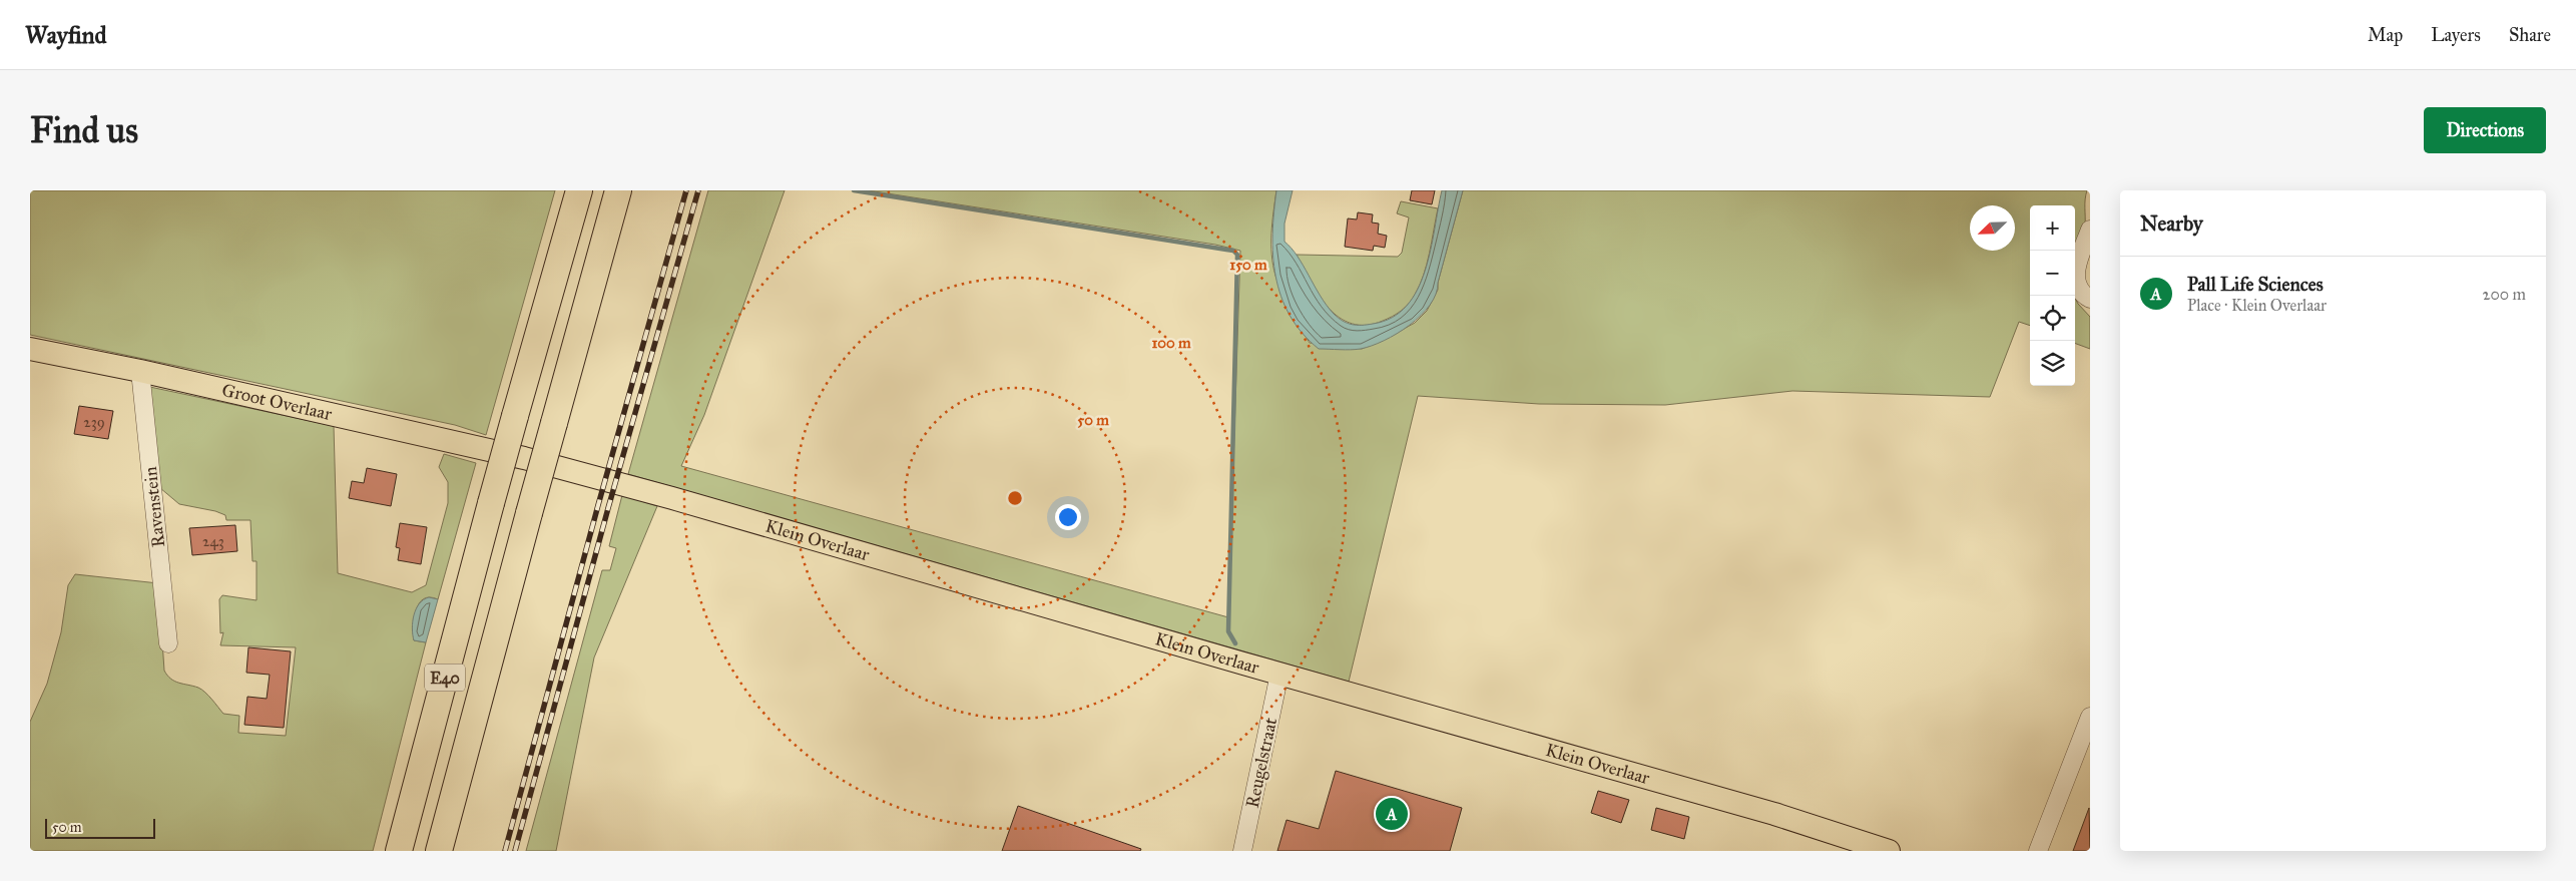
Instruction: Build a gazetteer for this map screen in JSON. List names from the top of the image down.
{
  "streets": {
    "highway": ["E40"],
    "main road": ["Groot Overlaar", "Klein Overlaar"],
    "street": ["Ravenstein", "Reugelstraat"]
  },
  "crossings": [
    ["Groot Overlaar", "Ravenstein"],
    ["Groot Overlaar", "Klein Overlaar"],
    ["Klein Overlaar", "Reugelstraat"]
  ],
  "house_numbers": ["239", "243"],
  "scale_bar": "50 m",
  "north": "bottom left",
  "page": {
    "header": "Wayfind",
    "nav": ["Map", "Layers", "Share"],
    "buttons": "Directions",
    "title": "Find us",
    "heading": "Nearby",
    "map_buttons": ["+", "−"],
    "list": [
      {
        "mark": "A",
        "name": "Pall Life Sciences",
        "note": "Place · Klein Overlaar",
        "value": "200 m"
      }
    ],
    "pins": "A",
    "scale": "50 m"
  },
  "rings": ["150 m", "100 m", "50 m"]
}
